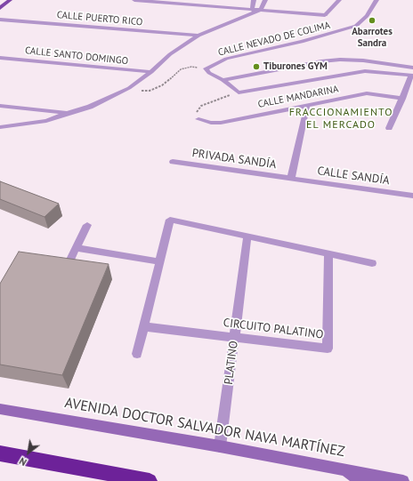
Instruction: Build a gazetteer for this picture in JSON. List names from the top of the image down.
{
  "streets": {
    "main road": ["AVENIDA DOCTOR SALVADOR NAVA MARTÍNEZ"],
    "street": [
      "CALLE PUERTO RICO",
      "CALLE NEVADO DE COLIMA",
      "CALLE SANTO DOMINGO",
      "CALLE MANDARINA",
      "PRIVADA SANDÍA",
      "CALLE SANDÍA",
      "CIRCUITO PALATINO",
      "PLATINO"
    ]
  },
  "crossings": [
    ["PRIVADA SANDÍA", "CALLE SANDÍA"],
    ["CIRCUITO PALATINO", "PLATINO"],
    ["PLATINO", "AVENIDA DOCTOR SALVADOR NAVA MARTÍNEZ"]
  ],
  "districts": ["FRACCIONAMIENTO EL MERCADO"],
  "places": ["Abarrotes Sandra", "Tiburones GYM"],
  "north": "bottom left"
}
